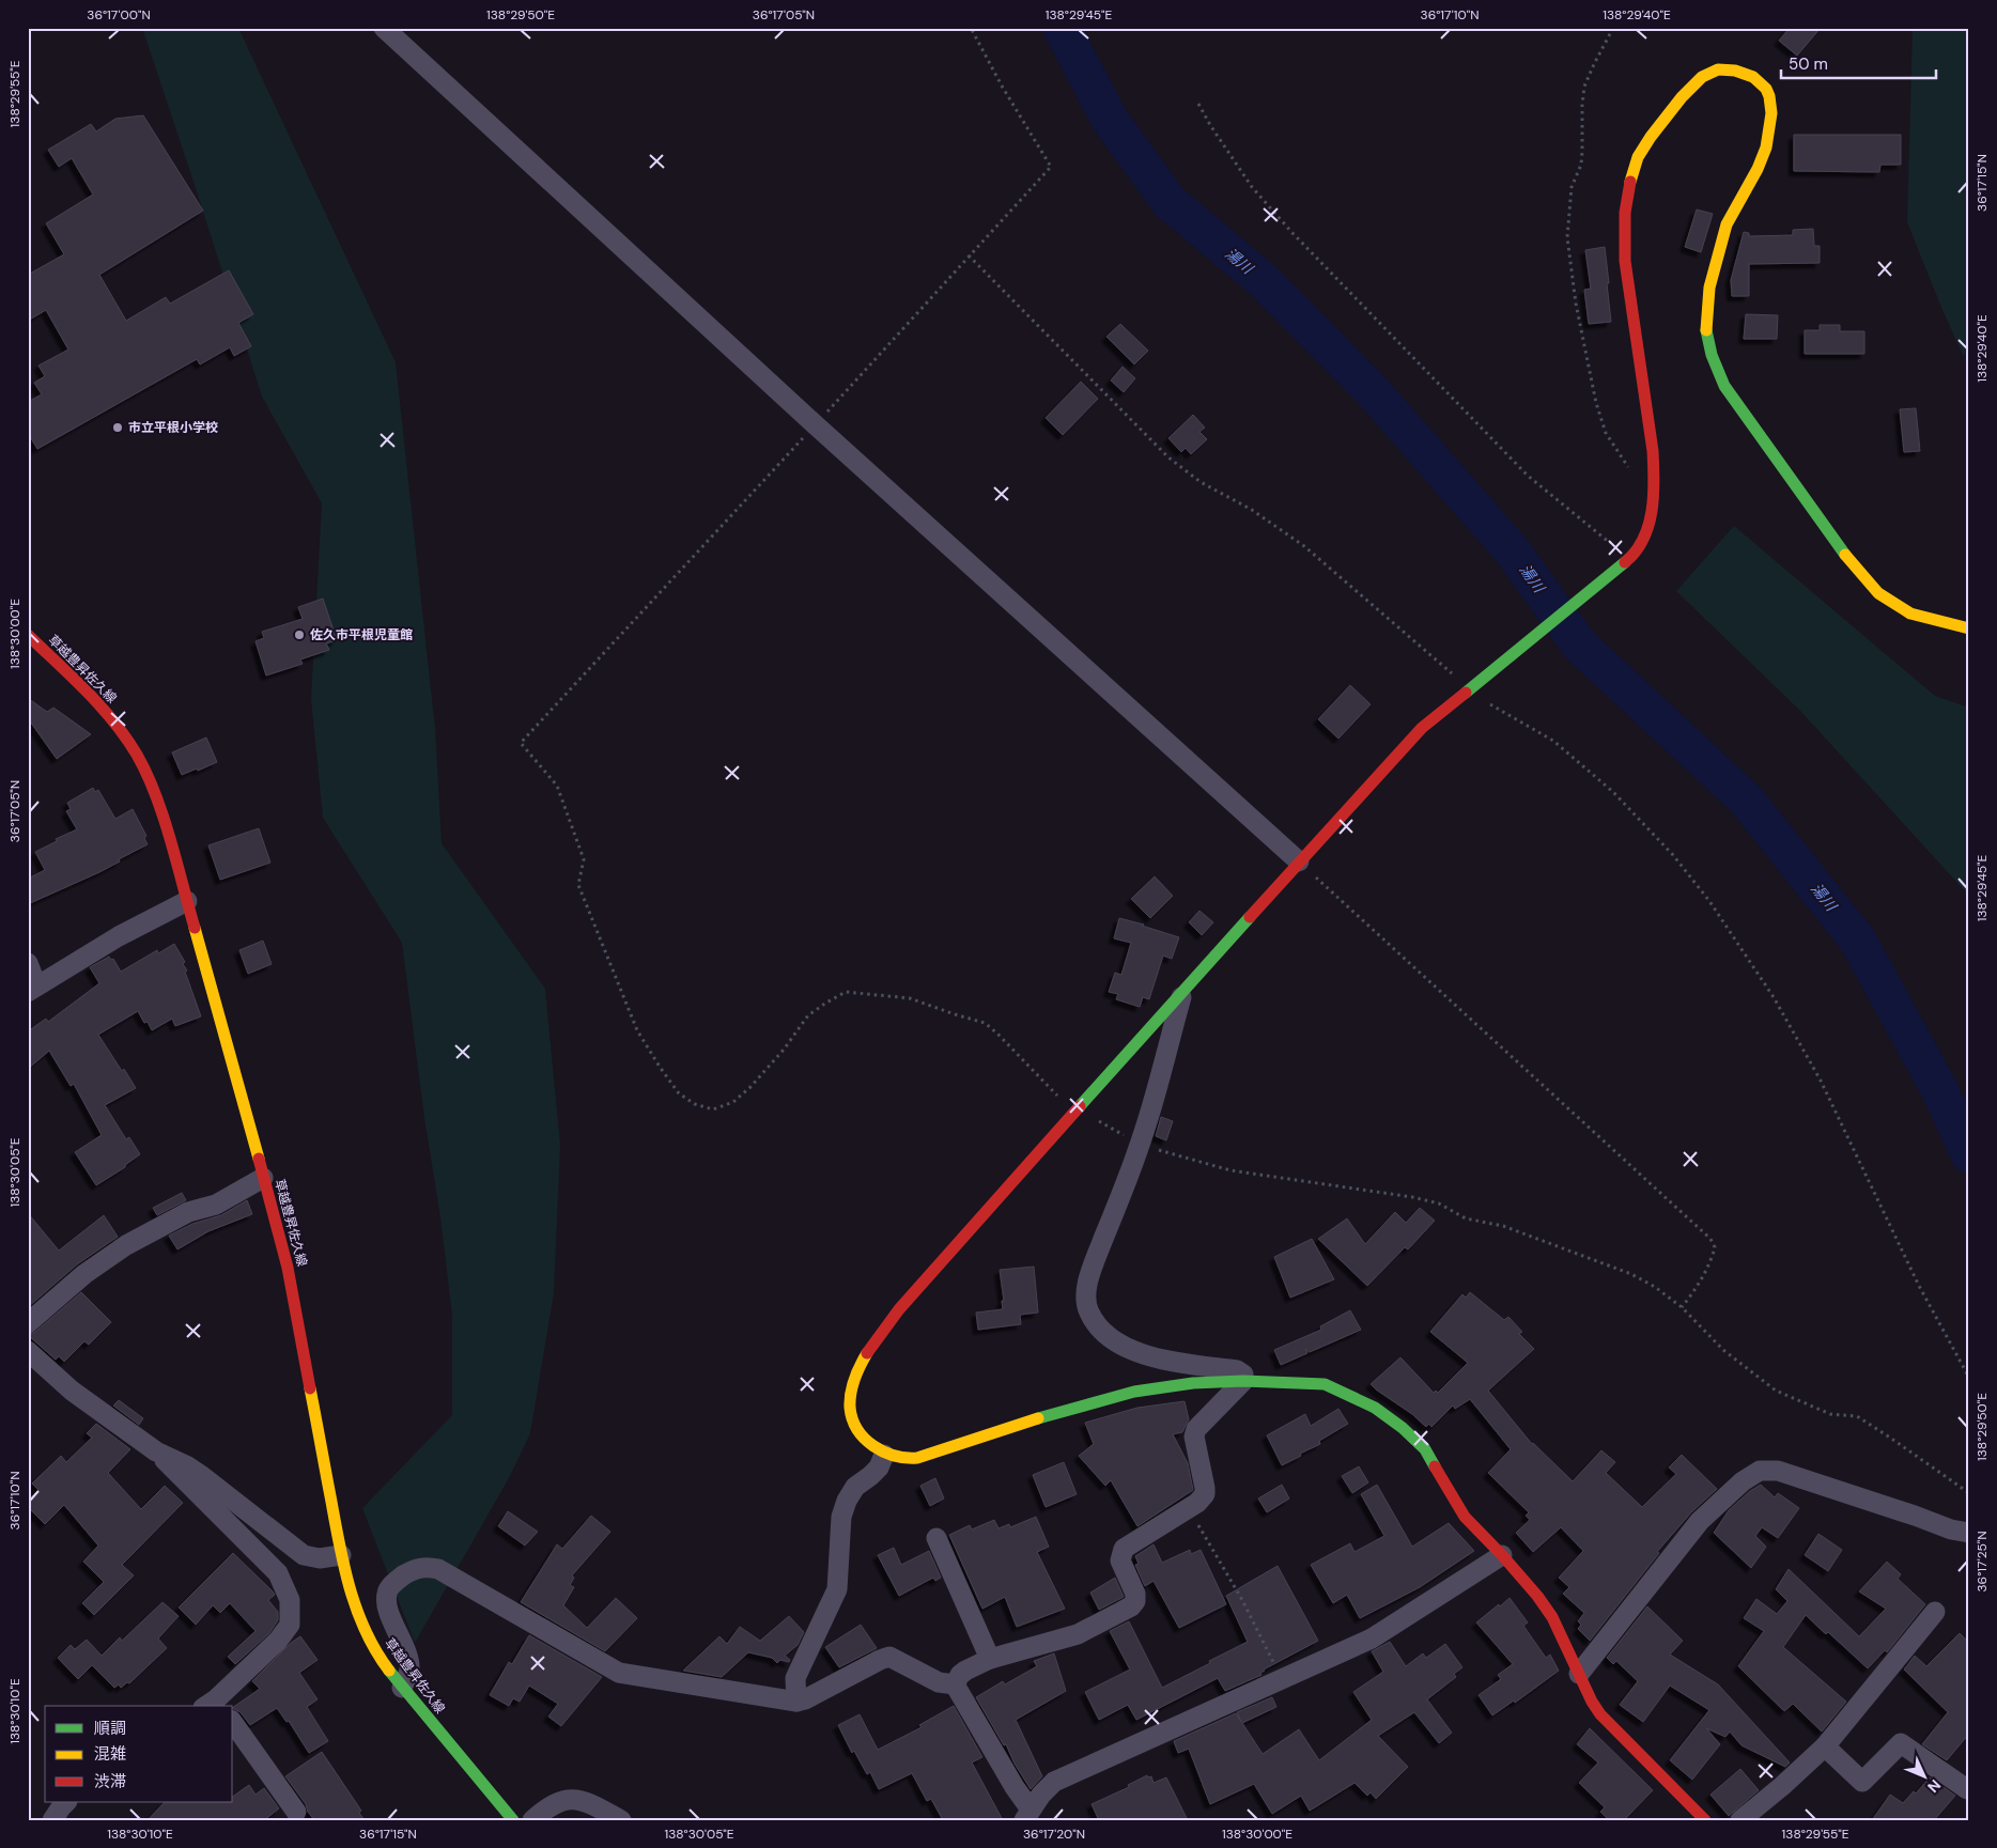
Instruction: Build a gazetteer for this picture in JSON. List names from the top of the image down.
{
  "streets": {
    "street": ["草越豊昇佐久線"]
  },
  "water": ["湯川"],
  "places": ["市立平根小学校", "佐久市平根児童館"],
  "legend": ["順調", "混雑", "渋滞"],
  "scale_bar": "50 m",
  "north": "bottom right",
  "coordinates": [
    "36°17'00\"N",
    "138°29'50\"E",
    "36°17'05\"N",
    "138°29'45\"E",
    "36°17'10\"N",
    "138°29'40\"E",
    "138°29'55\"E",
    "36°17'15\"N",
    "138°30'00\"E",
    "138°30'05\"E",
    "36°17'25\"N",
    "138°30'10\"E",
    "36°17'20\"N"
  ]
}
